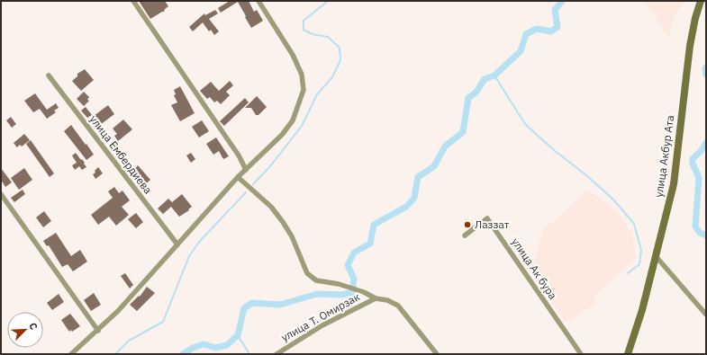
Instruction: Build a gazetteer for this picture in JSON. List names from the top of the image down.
{
  "streets": {
    "main road": ["улица Акбур Ата"],
    "street": ["улица Ембердиева", "улица Ак бура", "улица Т. Омирзак"]
  },
  "places": ["Лаззат"],
  "north": "top right"
}
